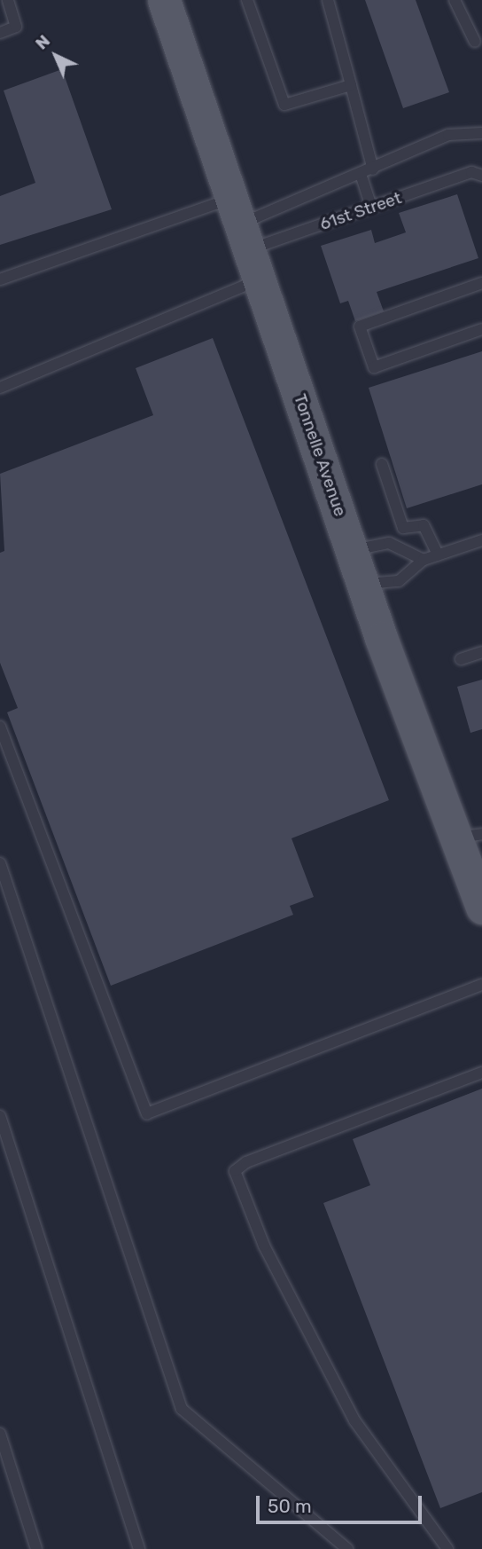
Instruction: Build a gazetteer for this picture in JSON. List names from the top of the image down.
{
  "streets": {
    "main road": ["Tonnelle Avenue"],
    "lane": ["61st Street"]
  },
  "crossings": [
    ["61st Street", "Tonnelle Avenue"]
  ],
  "scale_bar": "50 m",
  "north": "top left"
}
